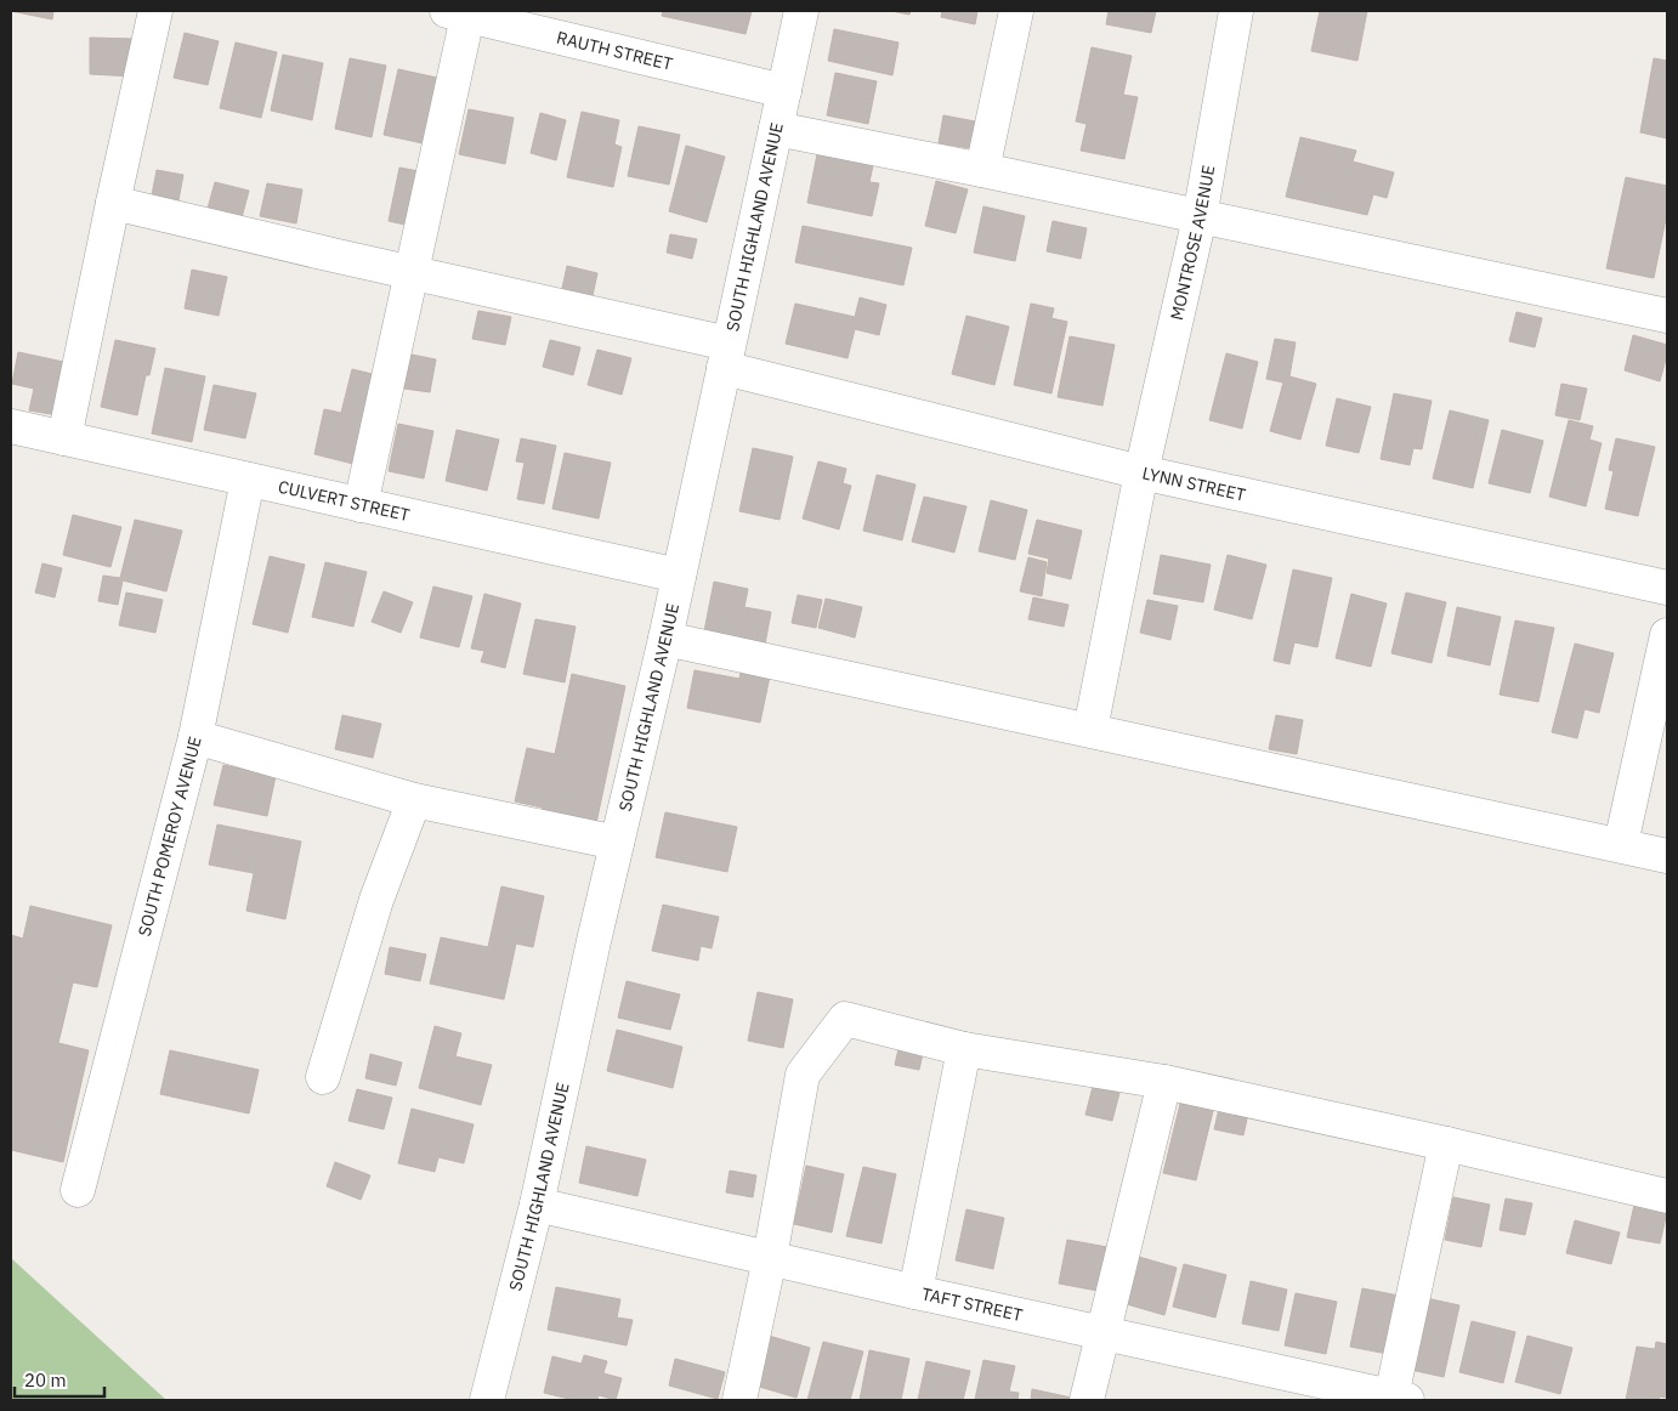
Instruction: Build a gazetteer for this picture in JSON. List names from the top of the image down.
{
  "streets": {
    "street": [
      "RAUTH STREET",
      "SOUTH HIGHLAND AVENUE",
      "MONTROSE AVENUE",
      "LYNN STREET",
      "CULVERT STREET",
      "SOUTH POMEROY AVENUE",
      "TAFT STREET"
    ]
  },
  "crossings": [
    ["RAUTH STREET", "SOUTH HIGHLAND AVENUE"],
    ["SOUTH HIGHLAND AVENUE", "LYNN STREET"],
    ["SOUTH HIGHLAND AVENUE", "CULVERT STREET"],
    ["SOUTH HIGHLAND AVENUE", "TAFT STREET"],
    ["MONTROSE AVENUE", "LYNN STREET"],
    ["CULVERT STREET", "SOUTH POMEROY AVENUE"]
  ],
  "scale_bar": "20 m"
}
